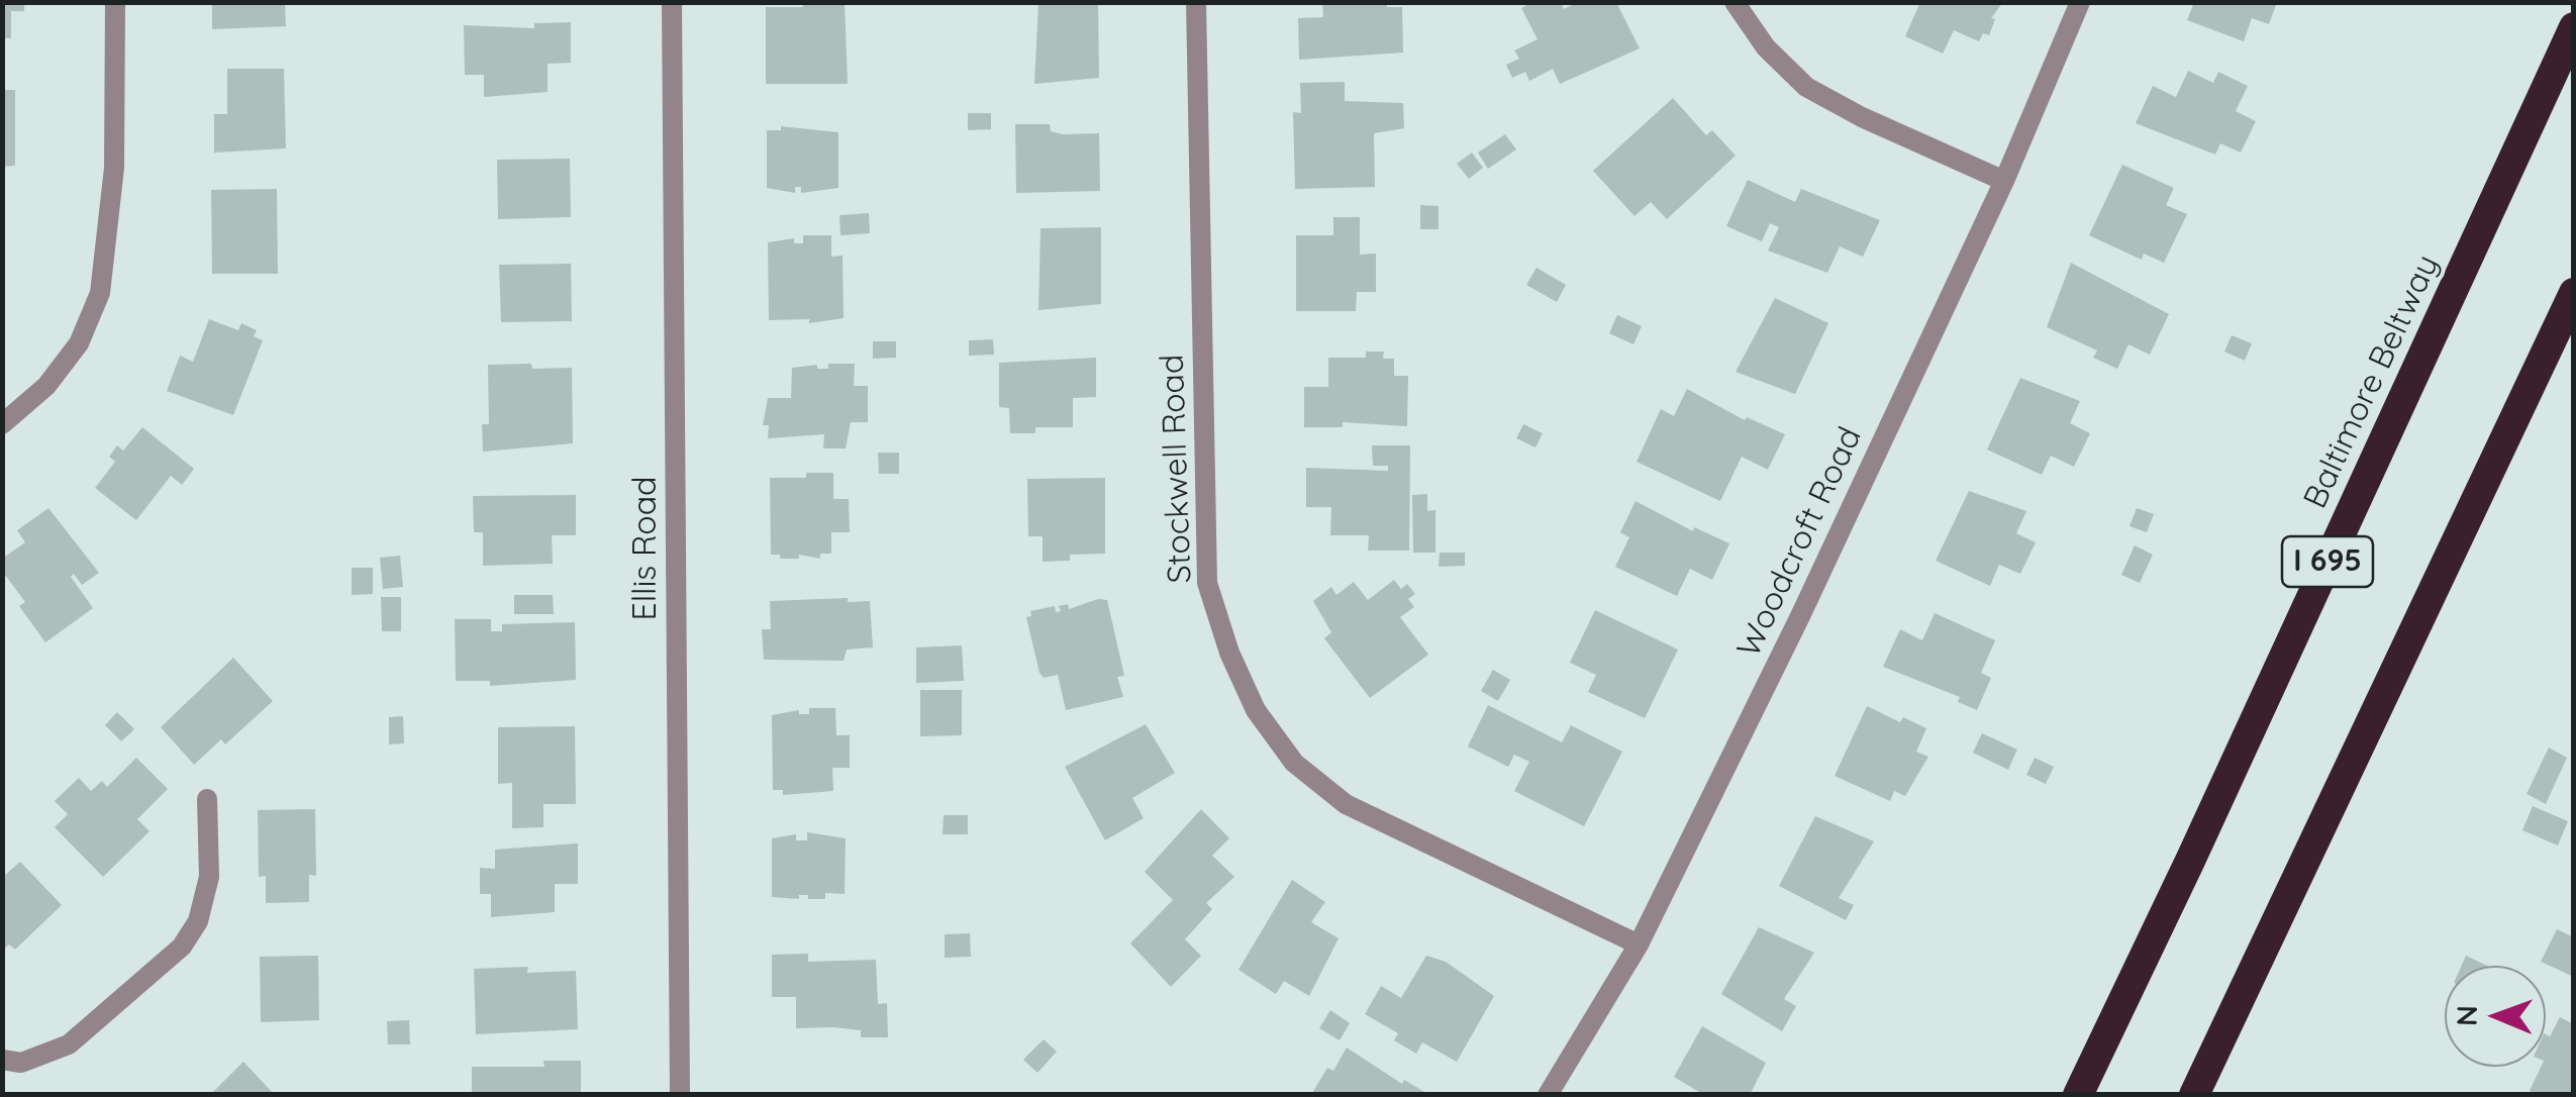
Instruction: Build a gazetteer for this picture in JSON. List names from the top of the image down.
{
  "streets": {
    "highway": ["Baltimore Beltway", "I 695"],
    "street": ["Stockwell Road", "Woodcroft Road", "Ellis Road"]
  },
  "crossings": [
    ["Stockwell Road", "Woodcroft Road"]
  ],
  "north": "left"
}
